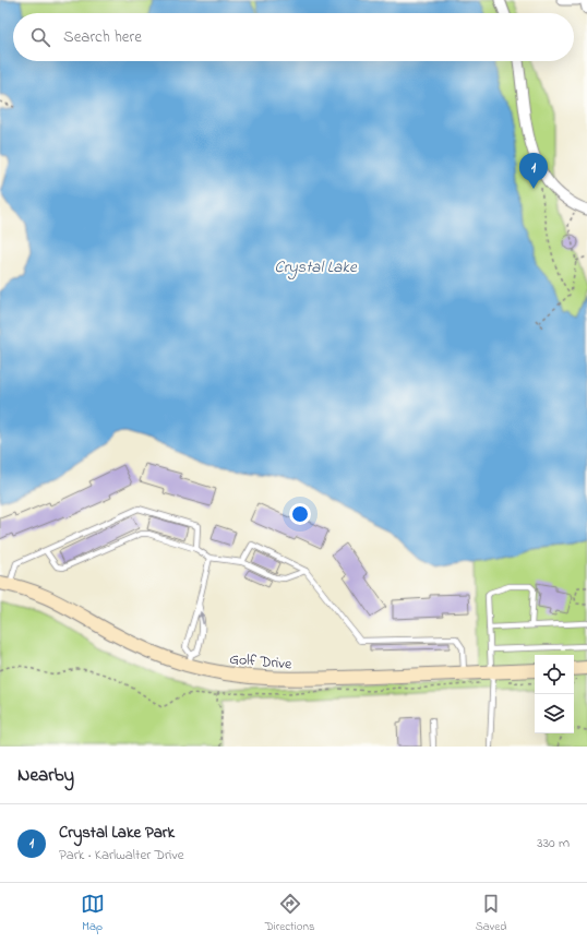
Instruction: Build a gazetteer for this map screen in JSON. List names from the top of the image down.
{
  "streets": {
    "street": ["Golf Drive"]
  },
  "water": ["Crystal Lake"],
  "page": {
    "search": "Search here",
    "pins": "1",
    "heading": "Nearby",
    "list": [
      {
        "mark": "1",
        "name": "Crystal Lake Park",
        "note": "Park · Karlwalter Drive",
        "value": "330 m"
      }
    ],
    "nav": ["Map", "Directions", "Saved"]
  }
}
